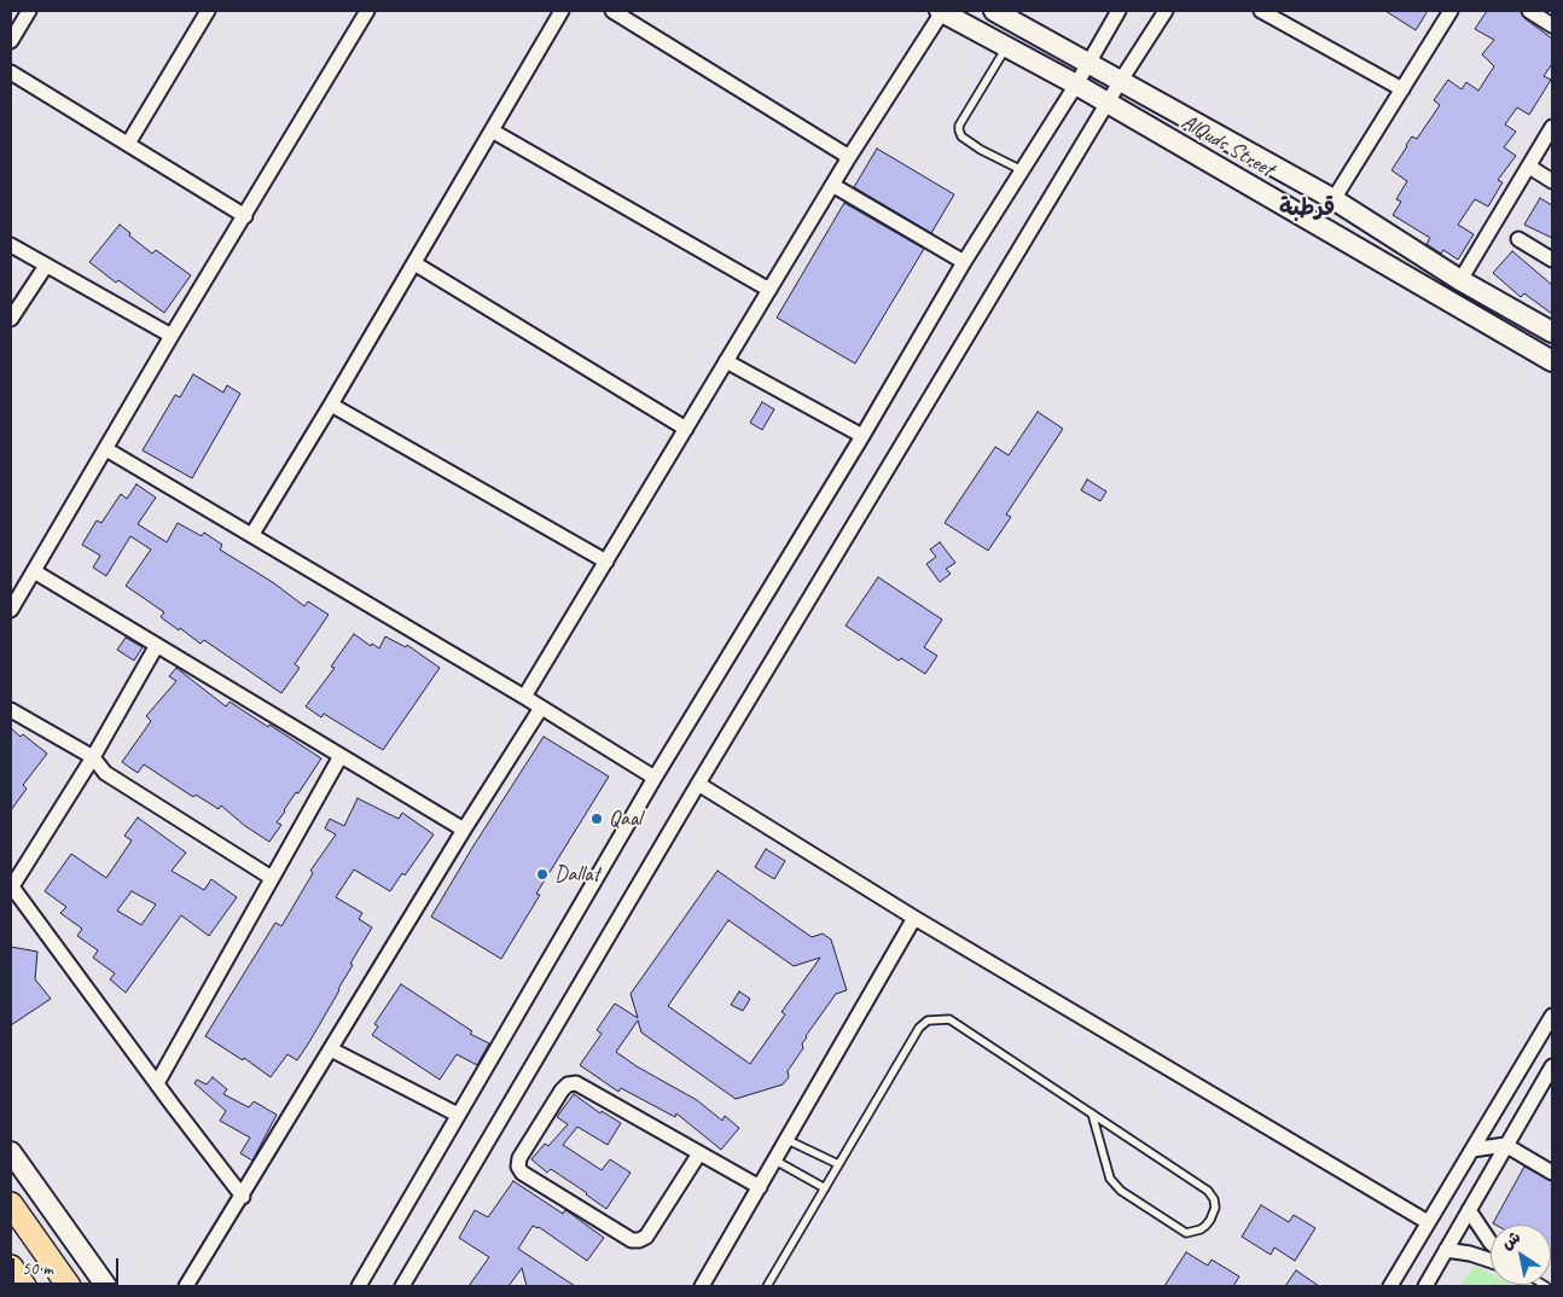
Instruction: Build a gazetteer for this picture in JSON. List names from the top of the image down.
{
  "streets": {
    "street": ["AlQuds Street"]
  },
  "districts": ["قرطبة"],
  "places": ["Qaal", "Dallat"],
  "scale_bar": "50 m",
  "north": "top left"
}
